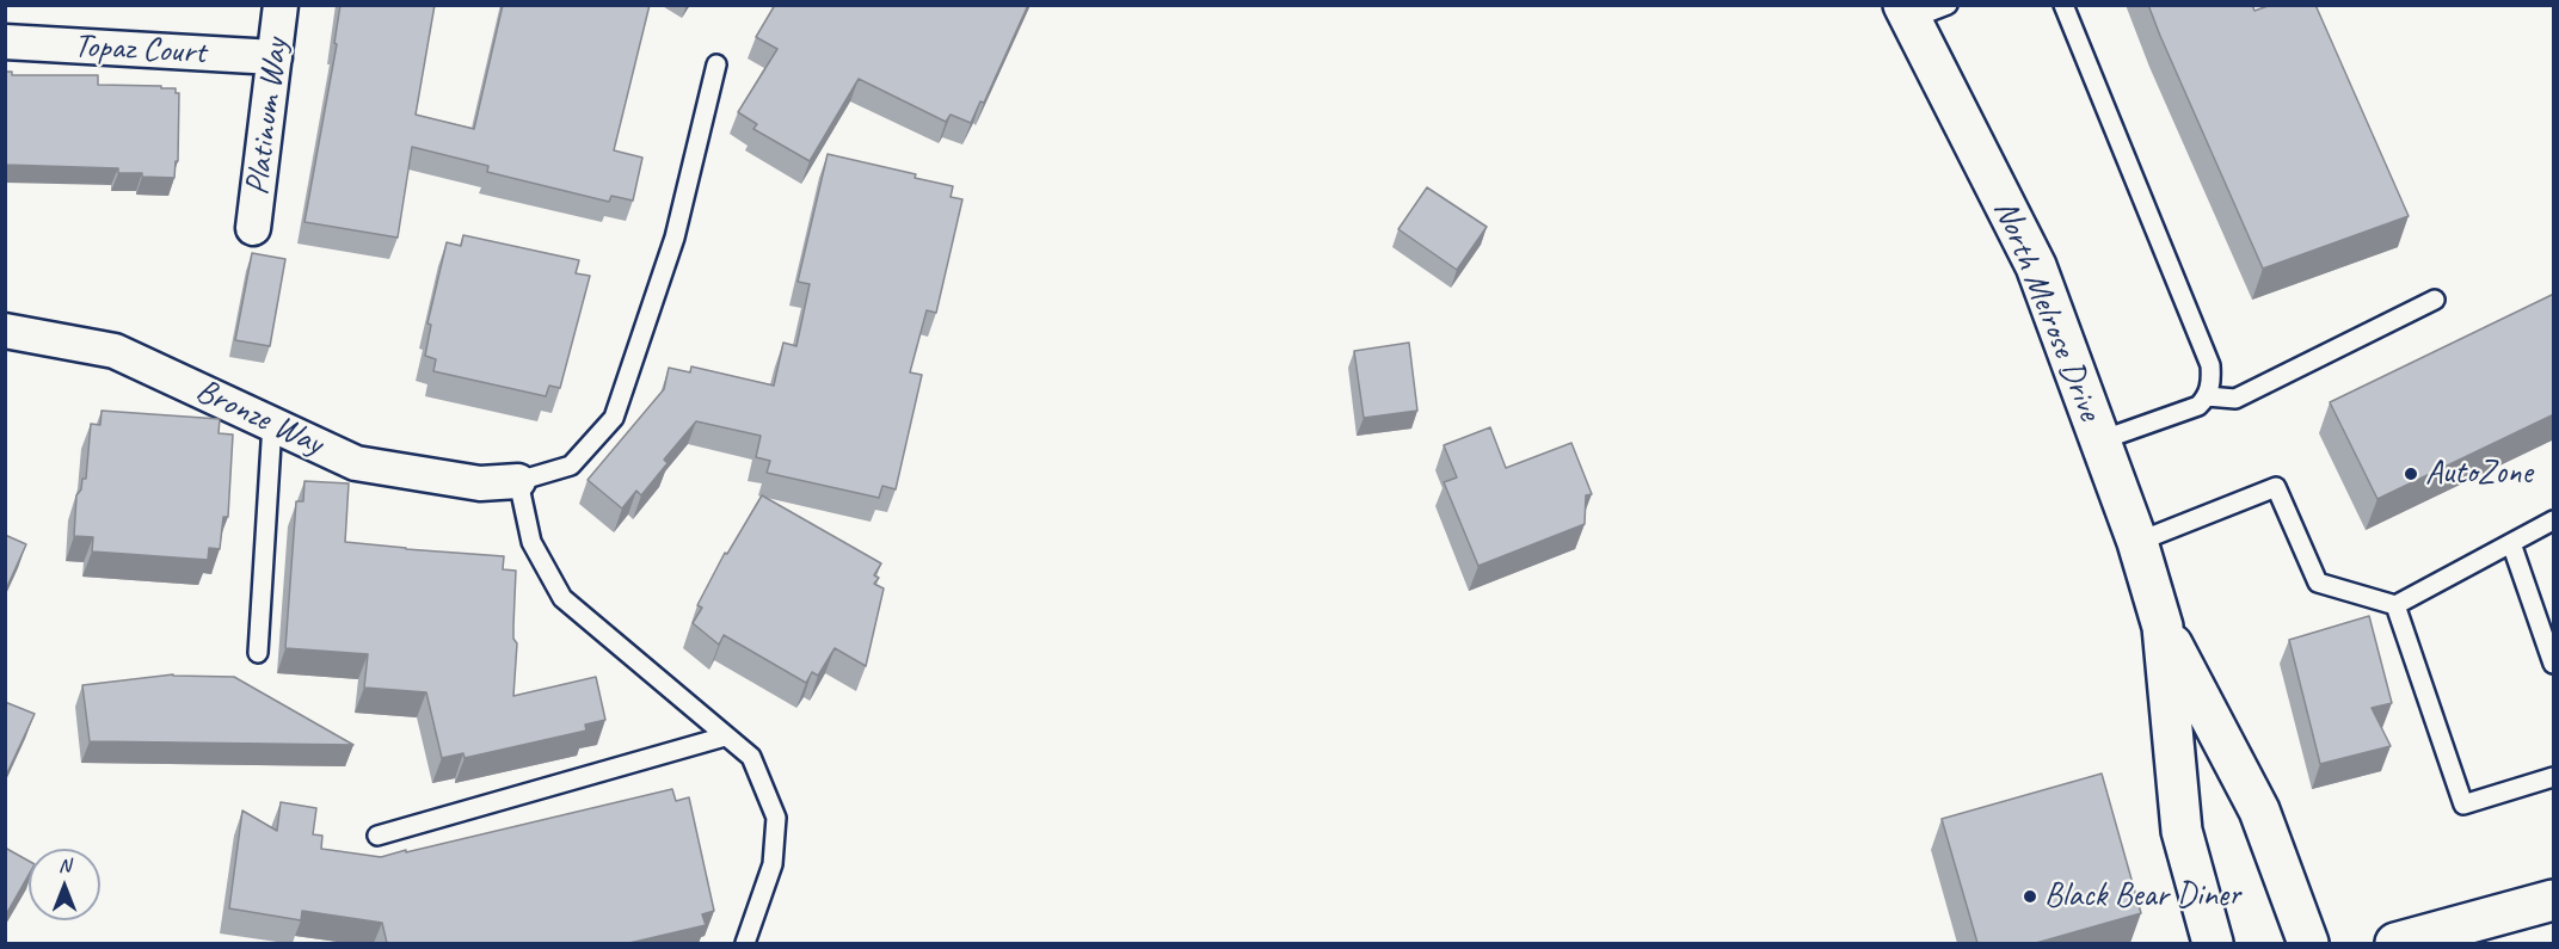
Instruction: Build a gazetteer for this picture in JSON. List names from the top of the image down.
{
  "streets": {
    "main road": ["North Melrose Drive"],
    "street": ["Topaz Court", "Platinum Way", "Bronze Way"]
  },
  "crossings": [
    ["Topaz Court", "Platinum Way"]
  ],
  "places": ["AutoZone", "Black Bear Diner"],
  "north": "top"
}
